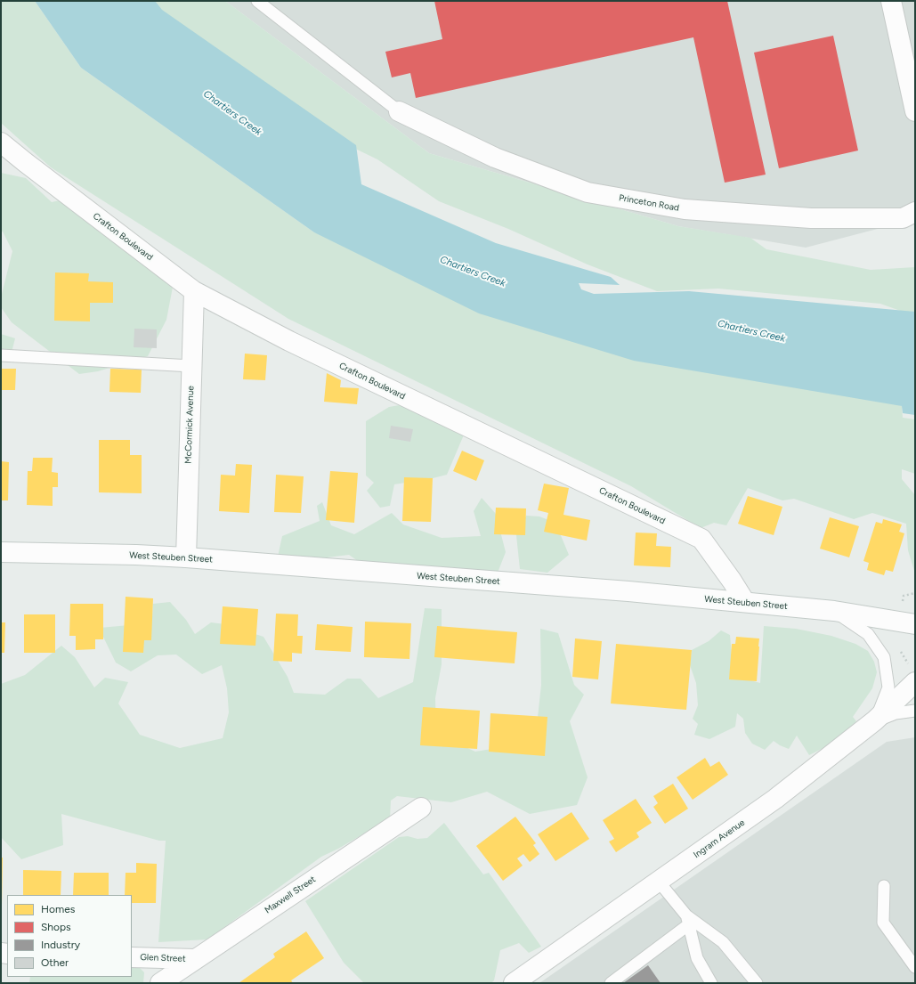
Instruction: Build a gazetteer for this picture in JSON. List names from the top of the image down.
{
  "streets": {
    "street": [
      "Princeton Road",
      "Crafton Boulevard",
      "McCormick Avenue",
      "West Steuben Street",
      "Ingram Avenue",
      "Maxwell Street",
      "Glen Street"
    ]
  },
  "crossings": [
    ["Crafton Boulevard", "McCormick Avenue"],
    ["Crafton Boulevard", "West Steuben Street"],
    ["McCormick Avenue", "West Steuben Street"],
    ["Maxwell Street", "Glen Street"]
  ],
  "water": ["Chartiers Creek"],
  "legend": [
    "Homes",
    "Shops",
    "Industry",
    "Other"
  ]
}
